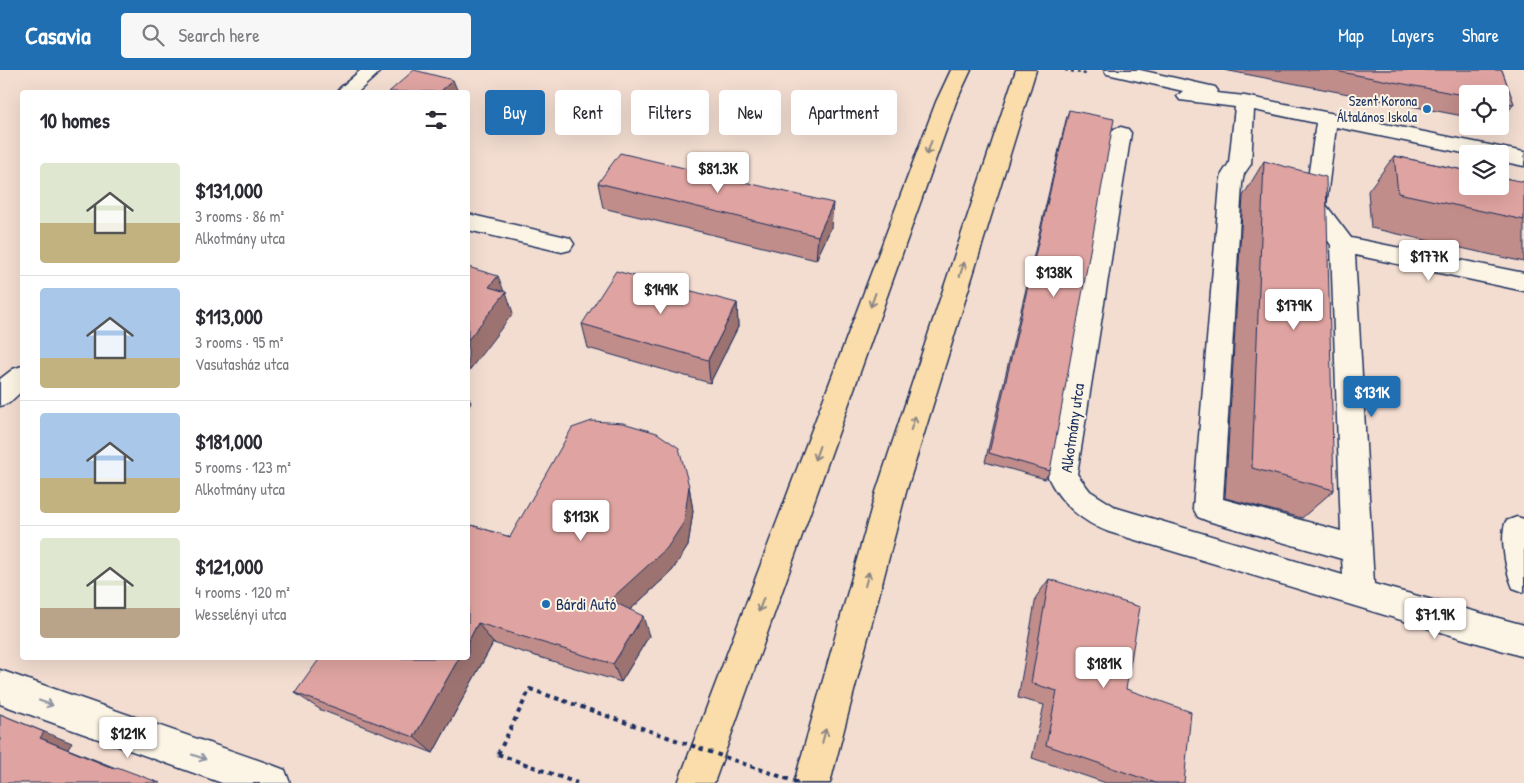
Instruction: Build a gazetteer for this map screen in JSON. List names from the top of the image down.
{
  "streets": {
    "street": ["Alkotmány utca"]
  },
  "places": ["Szent Korona Általános Iskola", "Bárdi Autó"],
  "page": {
    "header": "Casavia",
    "search": "Search here",
    "nav": ["Map", "Layers", "Share"],
    "chip": [
      "Buy",
      "Rent",
      "Filters",
      "New",
      "Apartment"
    ],
    "heading": "10 homes",
    "list": [
      {
        "name": "$131,000",
        "note": "3 rooms · 86 m² · Alkotmány utca"
      },
      {
        "name": "$113,000",
        "note": "3 rooms · 95 m² · Vasutasház utca"
      },
      {
        "name": "$181,000",
        "note": "5 rooms · 123 m² · Alkotmány utca"
      },
      {
        "name": "$121,000",
        "note": "4 rooms · 120 m² · Wesselényi utca"
      }
    ],
    "price": [
      "$81.3K",
      "$177K",
      "$138K",
      "$149K",
      "$179K",
      "$131K",
      "$113K",
      "$71.9K",
      "$181K",
      "$121K"
    ]
  }
}
